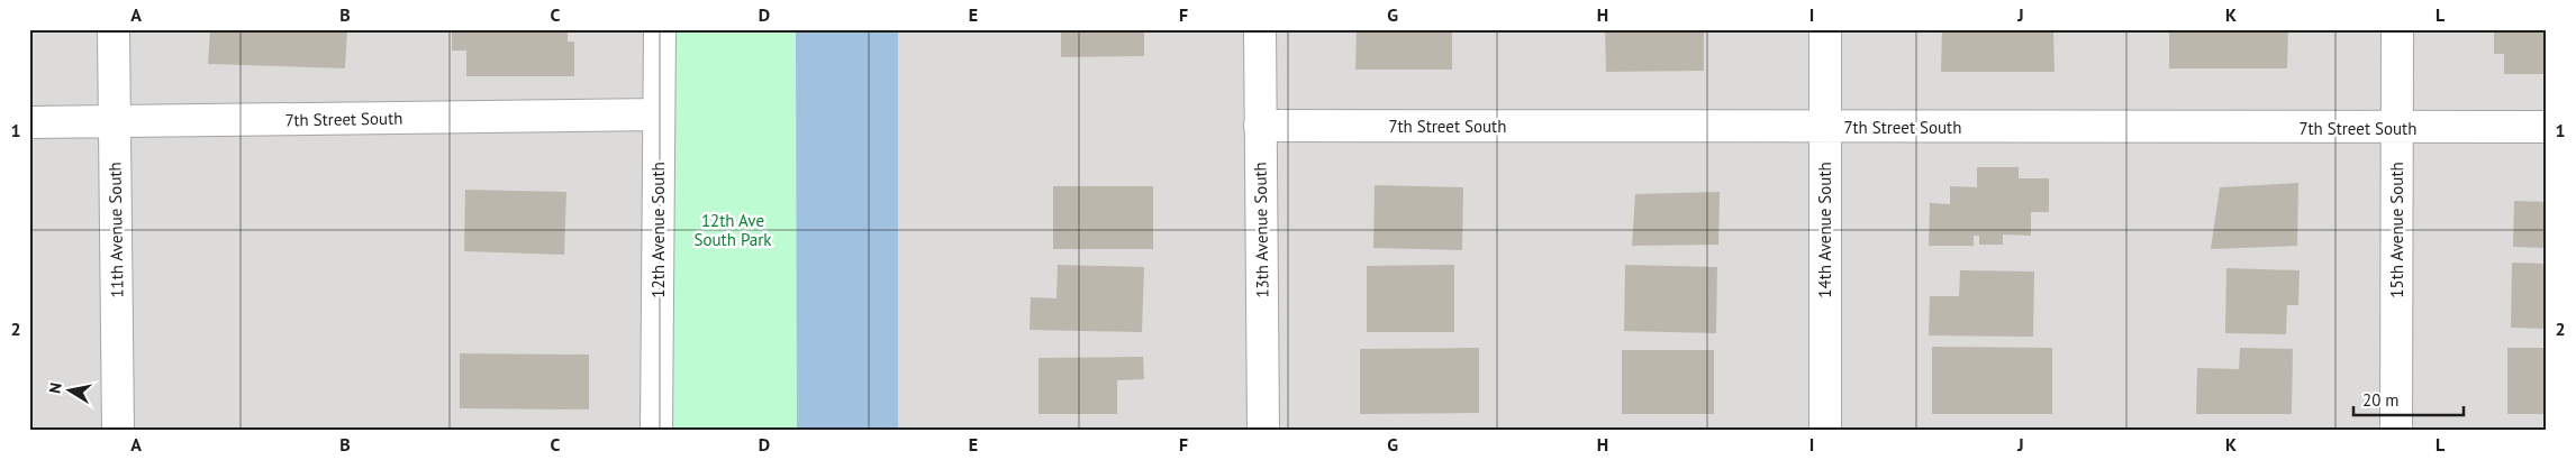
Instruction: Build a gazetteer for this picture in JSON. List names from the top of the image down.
{
  "streets": {
    "street": [
      "7th Street South",
      "11th Avenue South",
      "12th Avenue South",
      "13th Avenue South",
      "14th Avenue South",
      "15th Avenue South"
    ]
  },
  "crossings": [
    ["7th Street South", "11th Avenue South"],
    ["7th Street South", "12th Avenue South"],
    ["7th Street South", "13th Avenue South"],
    ["7th Street South", "14th Avenue South"],
    ["7th Street South", "15th Avenue South"]
  ],
  "parks": ["12th Ave South Park"],
  "scale_bar": "20 m",
  "north": "left",
  "grid": {
    "columns": [
      "A",
      "B",
      "C",
      "D",
      "E",
      "F",
      "G",
      "H",
      "I",
      "J",
      "K",
      "L"
    ],
    "rows": ["1", "2"]
  }
}
